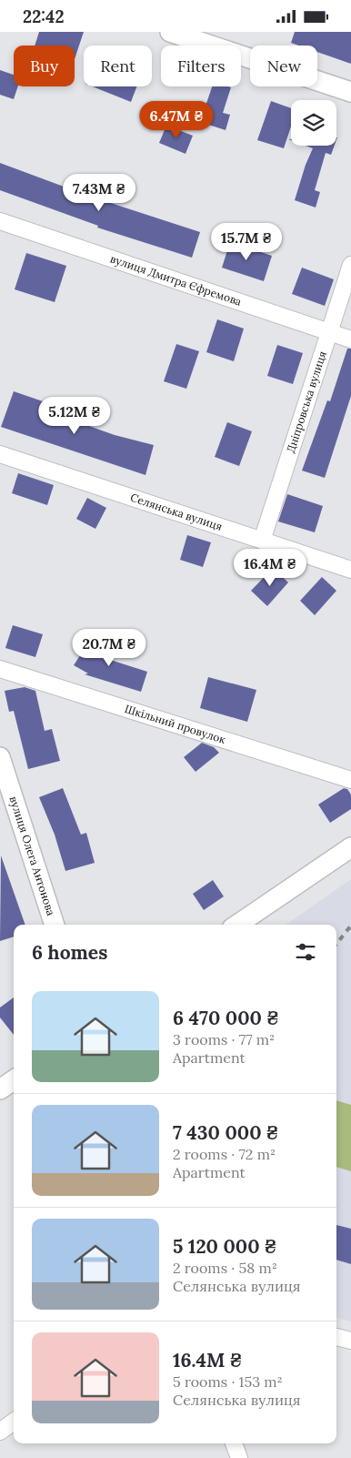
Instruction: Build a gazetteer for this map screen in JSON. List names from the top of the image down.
{
  "streets": {
    "street": [
      "вулиця Дмитра Єфремова",
      "Дніпровська вулиця",
      "Селянська вулиця",
      "Шкільний провулок",
      "вулиця Олега Антонова"
    ]
  },
  "crossings": [
    ["вулиця Дмитра Єфремова", "Дніпровська вулиця"],
    ["Дніпровська вулиця", "Селянська вулиця"]
  ],
  "page": {
    "status": "22:42",
    "chip": [
      "Buy",
      "Rent",
      "Filters",
      "New"
    ],
    "price": [
      "6.47M ₴",
      "7.43M ₴",
      "15.7M ₴",
      "5.12M ₴",
      "16.4M ₴",
      "20.7M ₴"
    ],
    "heading": "6 homes",
    "list": [
      {
        "name": "6 470 000 ₴",
        "note": "3 rooms · 77 m² · Apartment"
      },
      {
        "name": "7 430 000 ₴",
        "note": "2 rooms · 72 m² · Apartment"
      },
      {
        "name": "5 120 000 ₴",
        "note": "2 rooms · 58 m² · Селянська вулиця"
      },
      {
        "name": "16.4M ₴",
        "note": "5 rooms · 153 m² · Селянська вулиця"
      }
    ]
  }
}
